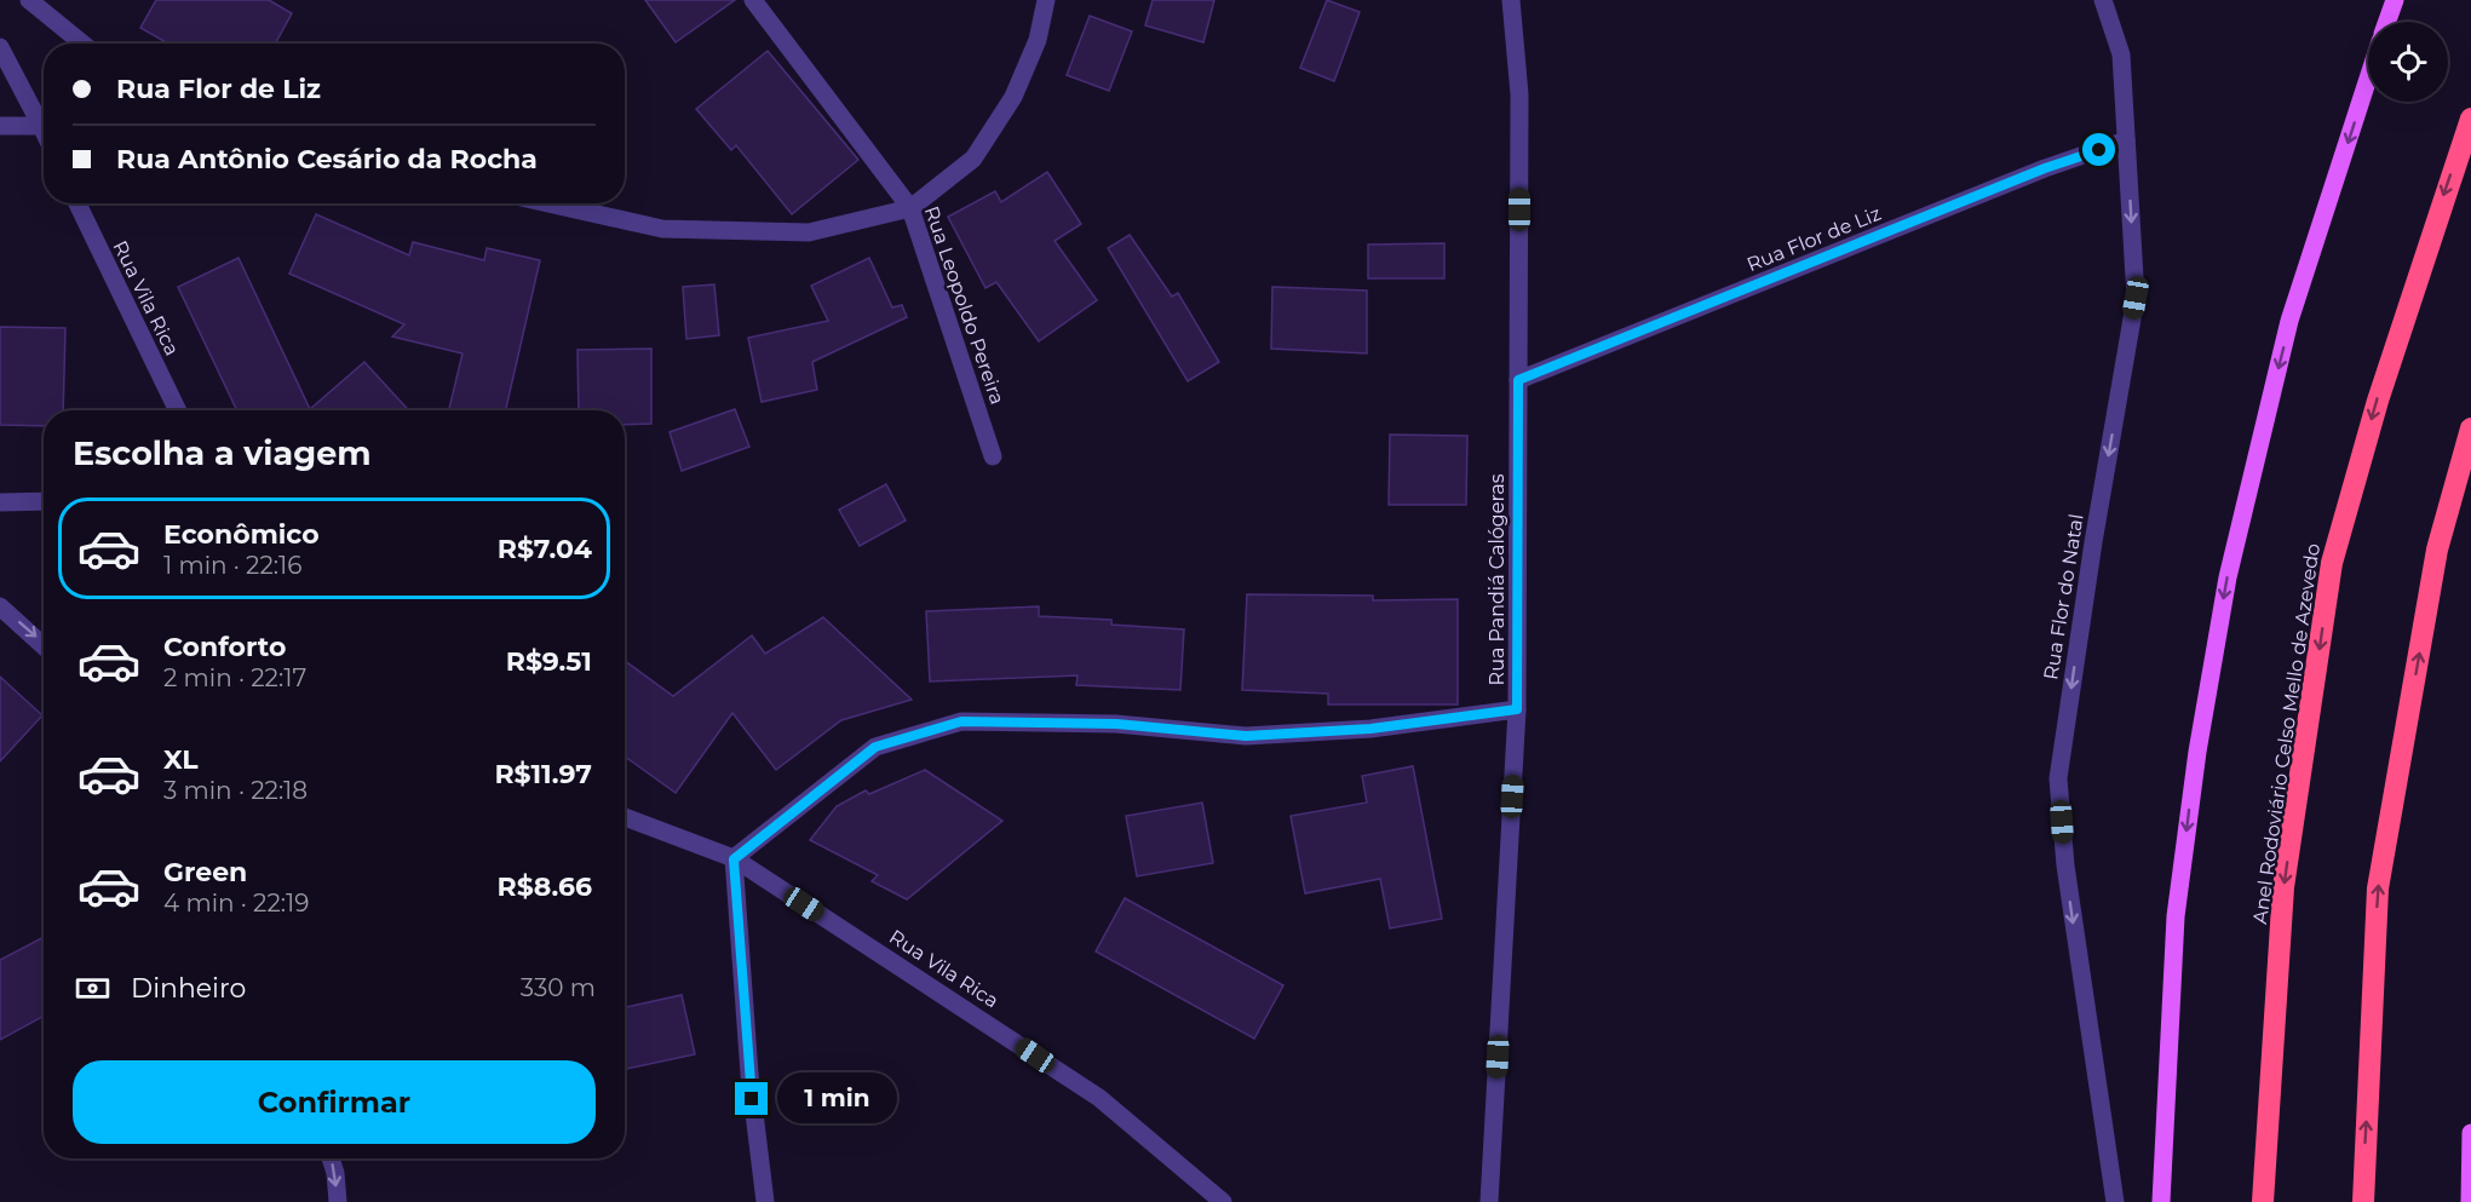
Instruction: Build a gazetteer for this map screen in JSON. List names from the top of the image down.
{
  "streets": {
    "highway": ["Anel Rodoviário Celso Mello de Azevedo"],
    "street": [
      "Rua Flor de Liz",
      "Rua Vila Rica",
      "Rua Leopoldo Pereira",
      "Rua Pandiá Calógeras",
      "Rua Flor do Natal"
    ]
  },
  "crossings": [
    ["Rua Flor de Liz", "Rua Pandiá Calógeras"],
    ["Rua Flor de Liz", "Rua Flor do Natal"]
  ],
  "one_way": ["Rua Flor do Natal"],
  "page": {
    "banner": ["Rua Flor de Liz", "Rua Antônio Cesário da Rocha"],
    "heading": "Escolha a viagem",
    "list": [
      {
        "name": "Econômico",
        "note": "1 min · 22:16",
        "value": "R$7.04"
      },
      {
        "name": "Conforto",
        "note": "2 min · 22:17",
        "value": "R$9.51"
      },
      {
        "name": "XL",
        "note": "3 min · 22:18",
        "value": "R$11.97"
      },
      {
        "name": "Green",
        "note": "4 min · 22:19",
        "value": "R$8.66"
      }
    ],
    "pay": ["Dinheiro", "330 m"],
    "buttons": "Confirmar",
    "bubble": "1 min"
  }
}
